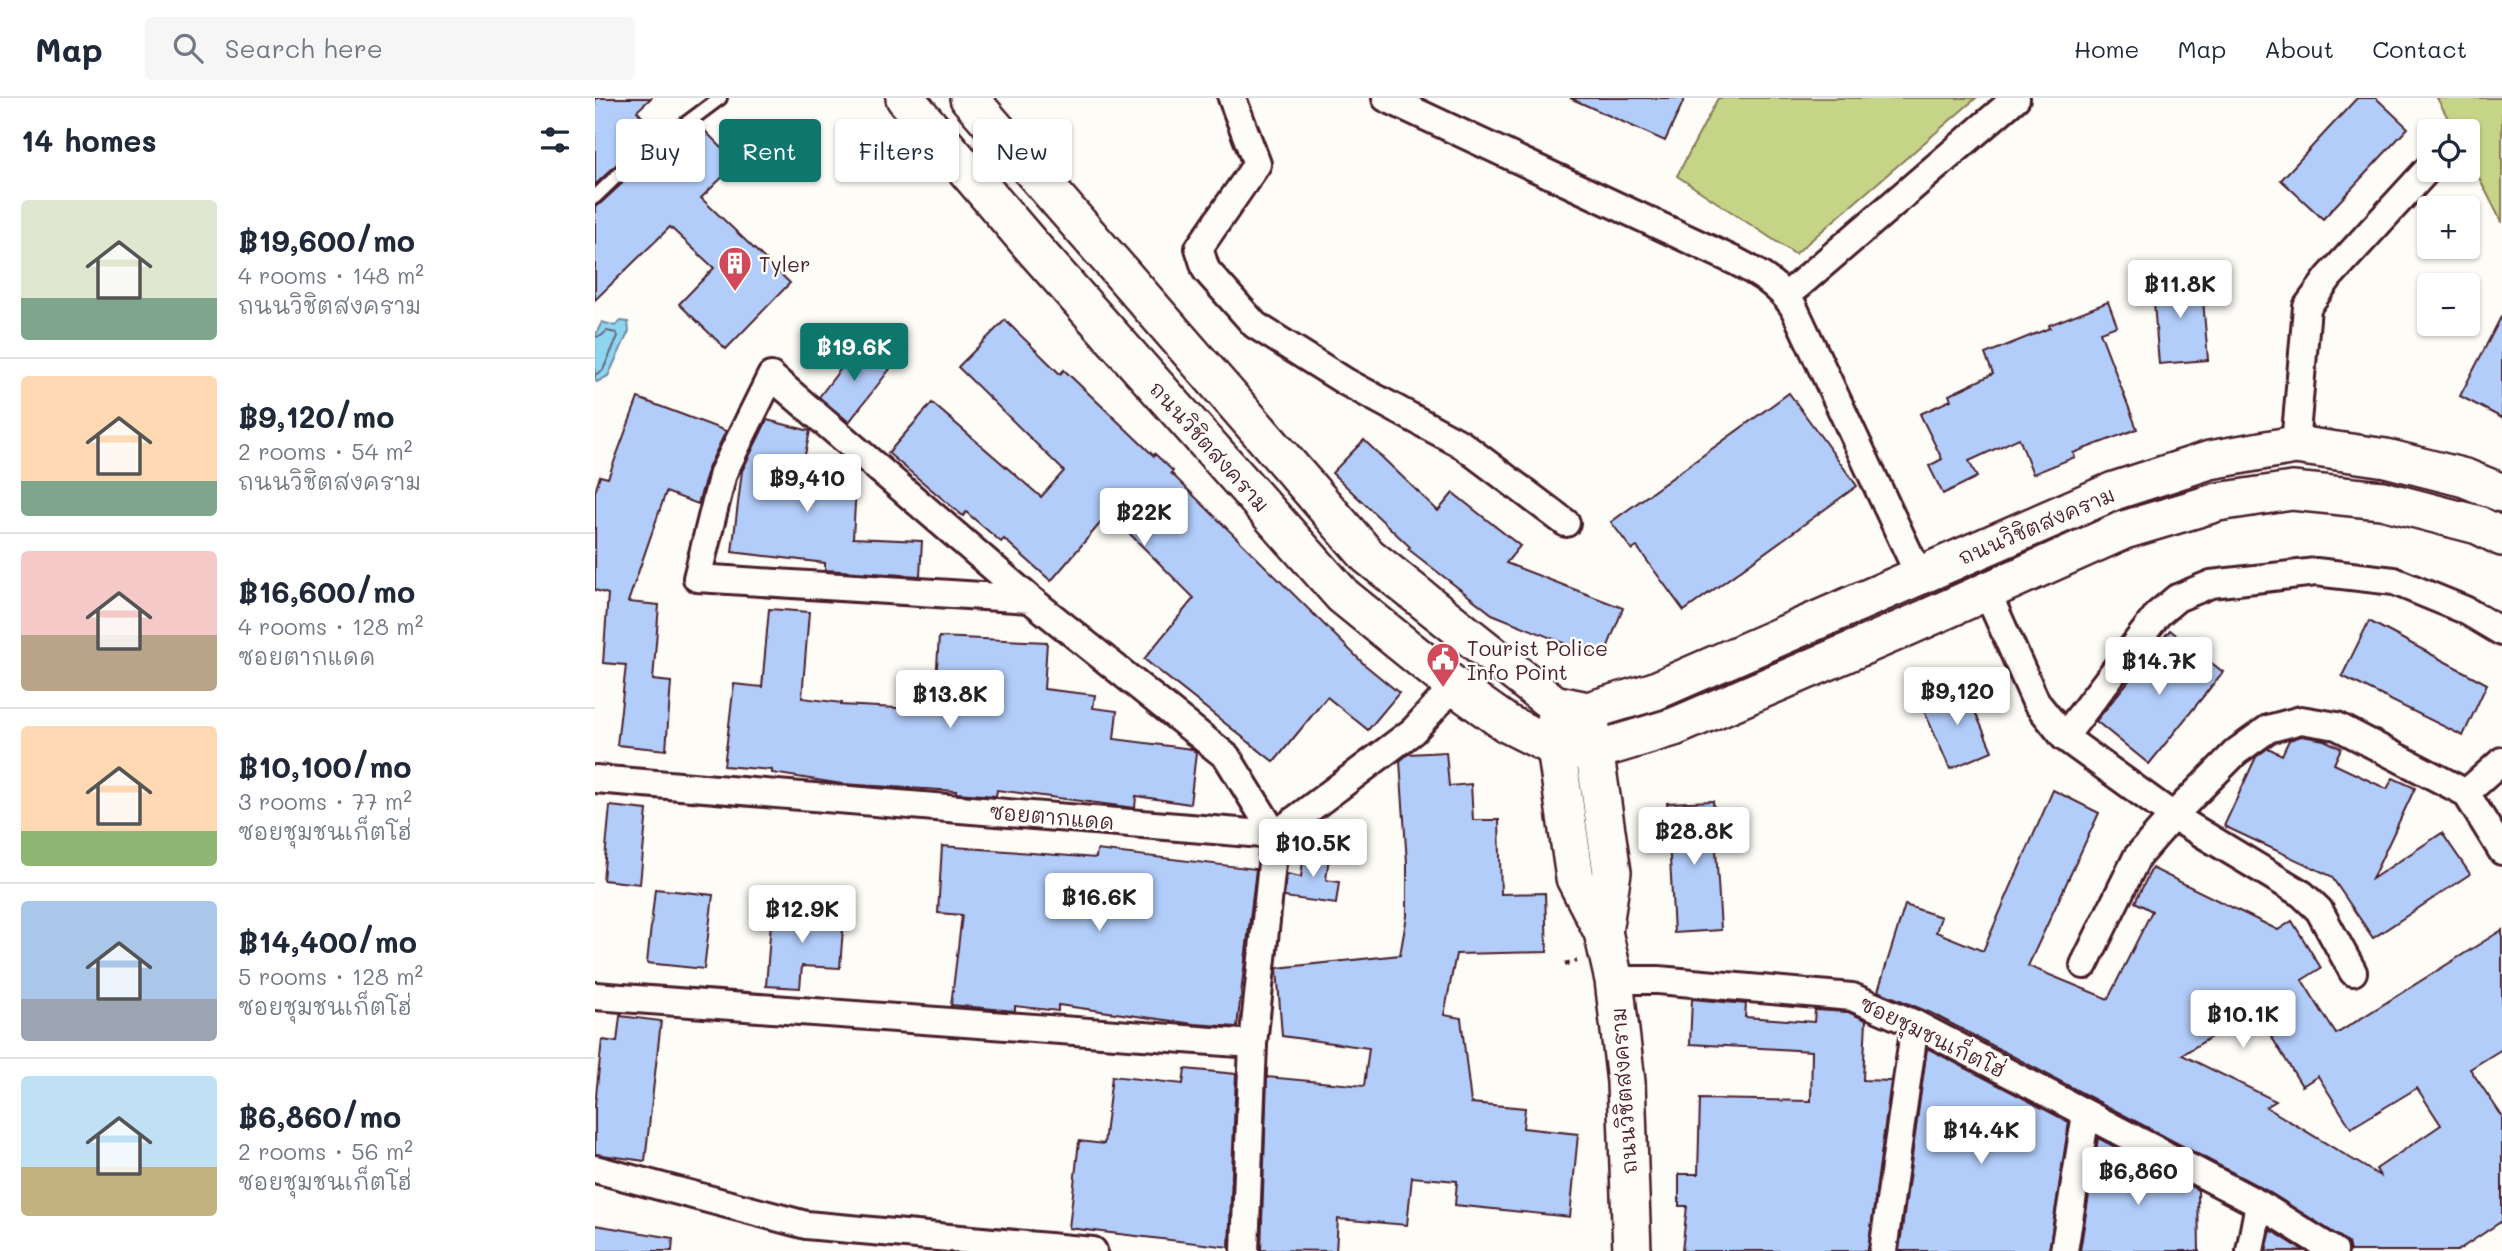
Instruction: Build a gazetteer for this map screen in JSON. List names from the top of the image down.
{
  "streets": {
    "main road": ["ถนนวิชิตสงคราม"],
    "street": ["ซอยตากแดด", "ซอยชุมชนเก็ตโฮ่"]
  },
  "crossings": [
    ["ถนนวิชิตสงคราม", "ซอยชุมชนเก็ตโฮ่"]
  ],
  "places": {
    "building": ["Tyler"],
    "public building": ["Tourist Police Info Point"]
  },
  "page": {
    "header": "Map",
    "search": "Search here",
    "nav": [
      "Home",
      "Map",
      "About",
      "Contact"
    ],
    "heading": "14 homes",
    "map_buttons": ["+", "−"],
    "chip": [
      "Buy",
      "Rent",
      "Filters",
      "New"
    ],
    "list": [
      {
        "name": "฿19,600/mo",
        "note": "4 rooms · 148 m² · ถนนวิชิตสงคราม"
      },
      {
        "name": "฿9,120/mo",
        "note": "2 rooms · 54 m² · ถนนวิชิตสงคราม"
      },
      {
        "name": "฿16,600/mo",
        "note": "4 rooms · 128 m² · ซอยตากแดด"
      },
      {
        "name": "฿10,100/mo",
        "note": "3 rooms · 77 m² · ซอยชุมชนเก็ตโฮ่"
      },
      {
        "name": "฿14,400/mo",
        "note": "5 rooms · 128 m² · ซอยชุมชนเก็ตโฮ่"
      },
      {
        "name": "฿6,860/mo",
        "note": "2 rooms · 56 m² · ซอยชุมชนเก็ตโฮ่"
      }
    ],
    "price": [
      "฿11.8K",
      "฿19.6K",
      "฿9,410",
      "฿22K",
      "฿14.7K",
      "฿9,120",
      "฿13.8K",
      "฿28.8K",
      "฿10.5K",
      "฿16.6K",
      "฿12.9K",
      "฿10.1K",
      "฿14.4K",
      "฿6,860"
    ]
  }
}
